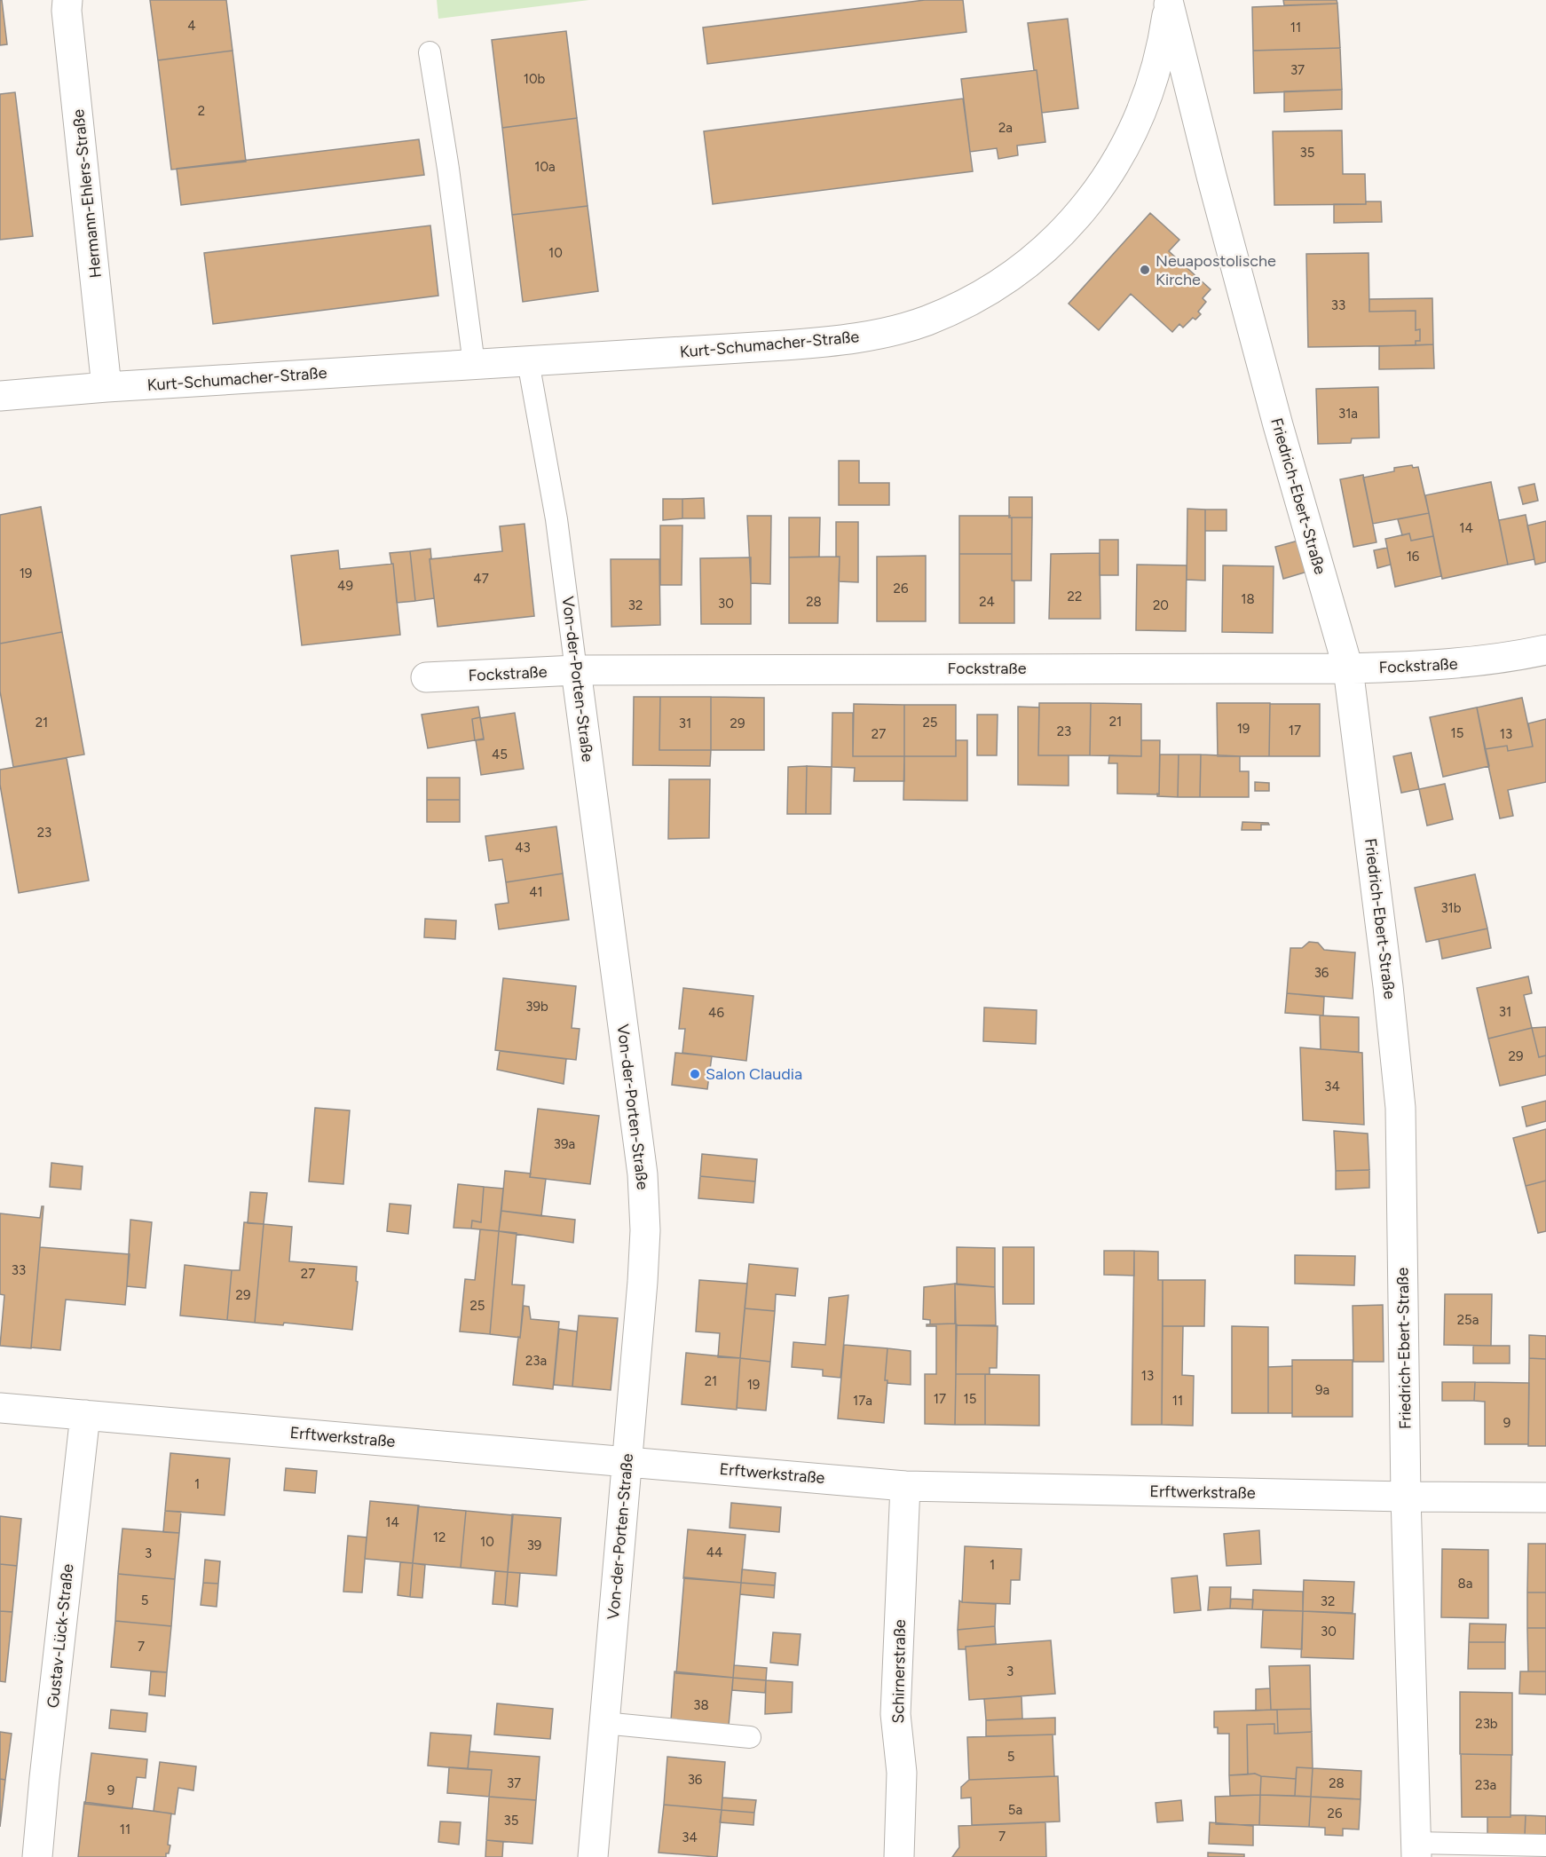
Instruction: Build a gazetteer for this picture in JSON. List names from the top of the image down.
{
  "streets": {
    "street": [
      "Hermann-Ehlers-Straße",
      "Kurt-Schumacher-Straße",
      "Friedrich-Ebert-Straße",
      "Fockstraße",
      "Von-der-Porten-Straße",
      "Erftwerkstraße",
      "Gustav-Lück-Straße",
      "Schirnerstraße"
    ]
  },
  "crossings": [
    ["Hermann-Ehlers-Straße", "Kurt-Schumacher-Straße"],
    ["Kurt-Schumacher-Straße", "Friedrich-Ebert-Straße"],
    ["Kurt-Schumacher-Straße", "Von-der-Porten-Straße"],
    ["Friedrich-Ebert-Straße", "Fockstraße"],
    ["Friedrich-Ebert-Straße", "Erftwerkstraße"],
    ["Fockstraße", "Von-der-Porten-Straße"],
    ["Von-der-Porten-Straße", "Erftwerkstraße"],
    ["Erftwerkstraße", "Gustav-Lück-Straße"],
    ["Erftwerkstraße", "Schirnerstraße"]
  ],
  "places": ["Neuapostolische Kirche", "Salon Claudia"],
  "house_numbers": [
    "4",
    "11",
    "37",
    "10b",
    "2",
    "2a",
    "35",
    "10a",
    "10",
    "33",
    "31a",
    "14",
    "16",
    "19",
    "47",
    "49",
    "26",
    "22",
    "18",
    "28",
    "24",
    "30",
    "32",
    "20",
    "21",
    "21",
    "25",
    "31",
    "29",
    "19",
    "17",
    "23",
    "15",
    "27",
    "13",
    "45",
    "23",
    "43",
    "41",
    "31b",
    "36",
    "39b",
    "31",
    "46",
    "29",
    "34",
    "39a",
    "33",
    "27",
    "29",
    "25",
    "25a",
    "23a",
    "13",
    "21",
    "19",
    "9a",
    "17",
    "15",
    "17a",
    "11",
    "9",
    "1",
    "14",
    "12",
    "10",
    "39",
    "44",
    "3",
    "1",
    "8a",
    "5",
    "32",
    "30",
    "7",
    "3",
    "38",
    "23b",
    "5",
    "36",
    "37",
    "28",
    "23a",
    "9",
    "5a",
    "26",
    "35",
    "11",
    "7",
    "34"
  ]
}
